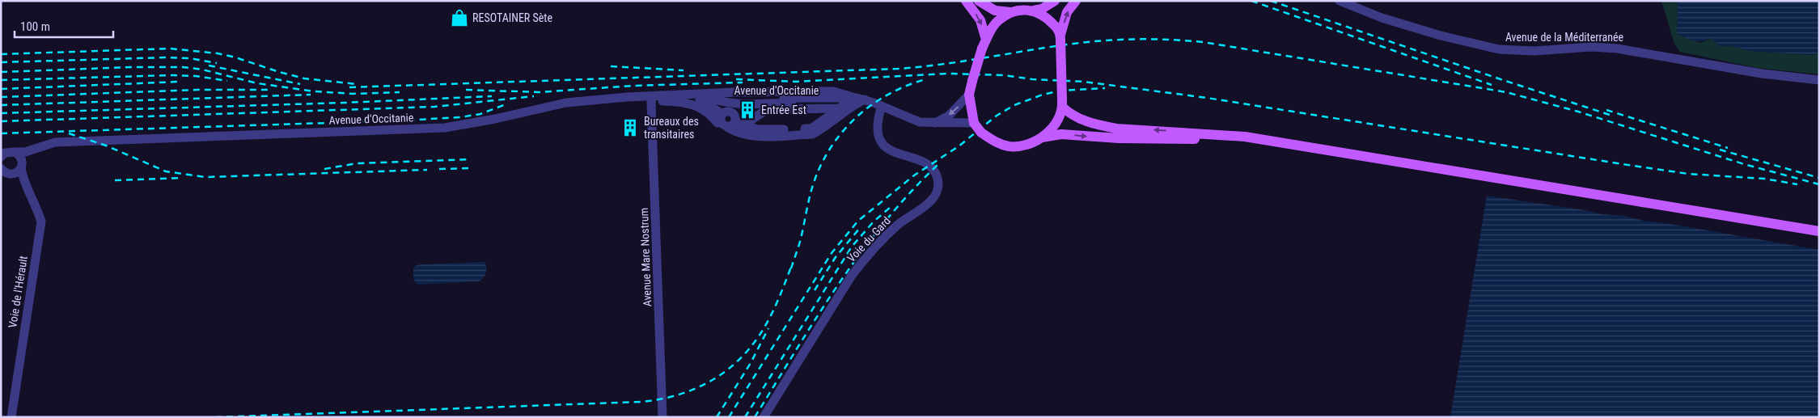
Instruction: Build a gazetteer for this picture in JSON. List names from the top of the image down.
{
  "streets": {
    "street": [
      "Avenue de la Méditerranée",
      "Avenue d'Occitanie",
      "Voie du Gard",
      "Avenue Mare Nostrum",
      "Voie de l'Hérault"
    ]
  },
  "crossings": [
    ["Avenue d'Occitanie", "Voie du Gard"],
    ["Avenue d'Occitanie", "Avenue Mare Nostrum"],
    ["Avenue d'Occitanie", "Voie de l'Hérault"]
  ],
  "places": {
    "shop": ["RESOTAINER Sète"],
    "building": ["Entrée Est", "Bureaux des transitaires"]
  },
  "scale_bar": "100 m"
}
